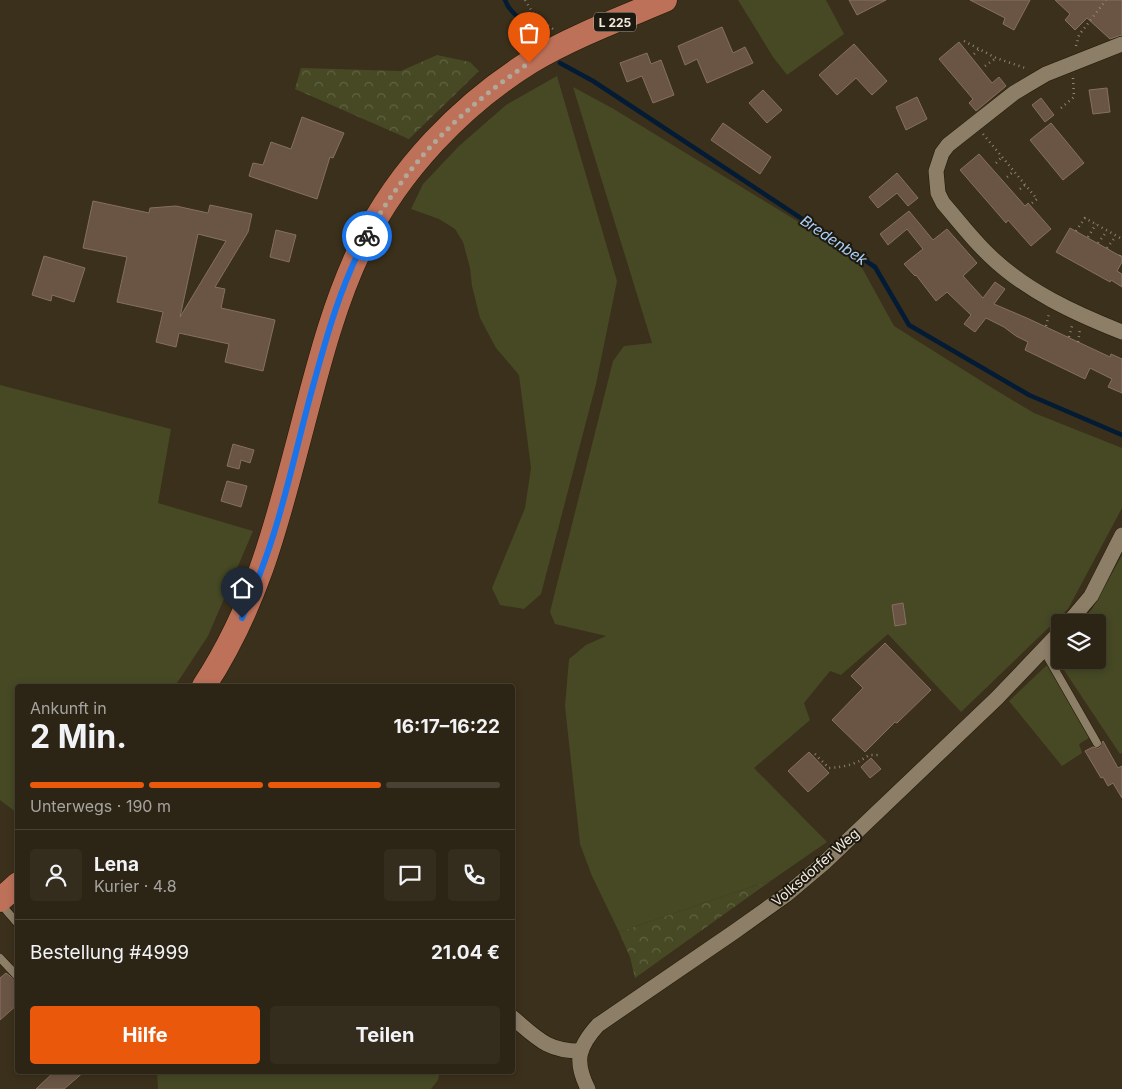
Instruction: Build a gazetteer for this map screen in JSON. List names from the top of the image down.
{
  "streets": {
    "main road": ["L 225"],
    "street": ["Volksdorfer Weg"]
  },
  "water": ["Bredenbek"],
  "page": {
    "heading": ["2 Min.", "Ankunft in", "16:17–16:22"],
    "panel": [
      "Lena",
      "Kurier · 4.8",
      "Bestellung #4999",
      "21.04 €"
    ],
    "bar": "Unterwegs · 190 m",
    "buttons": ["Hilfe", "Teilen"]
  }
}
